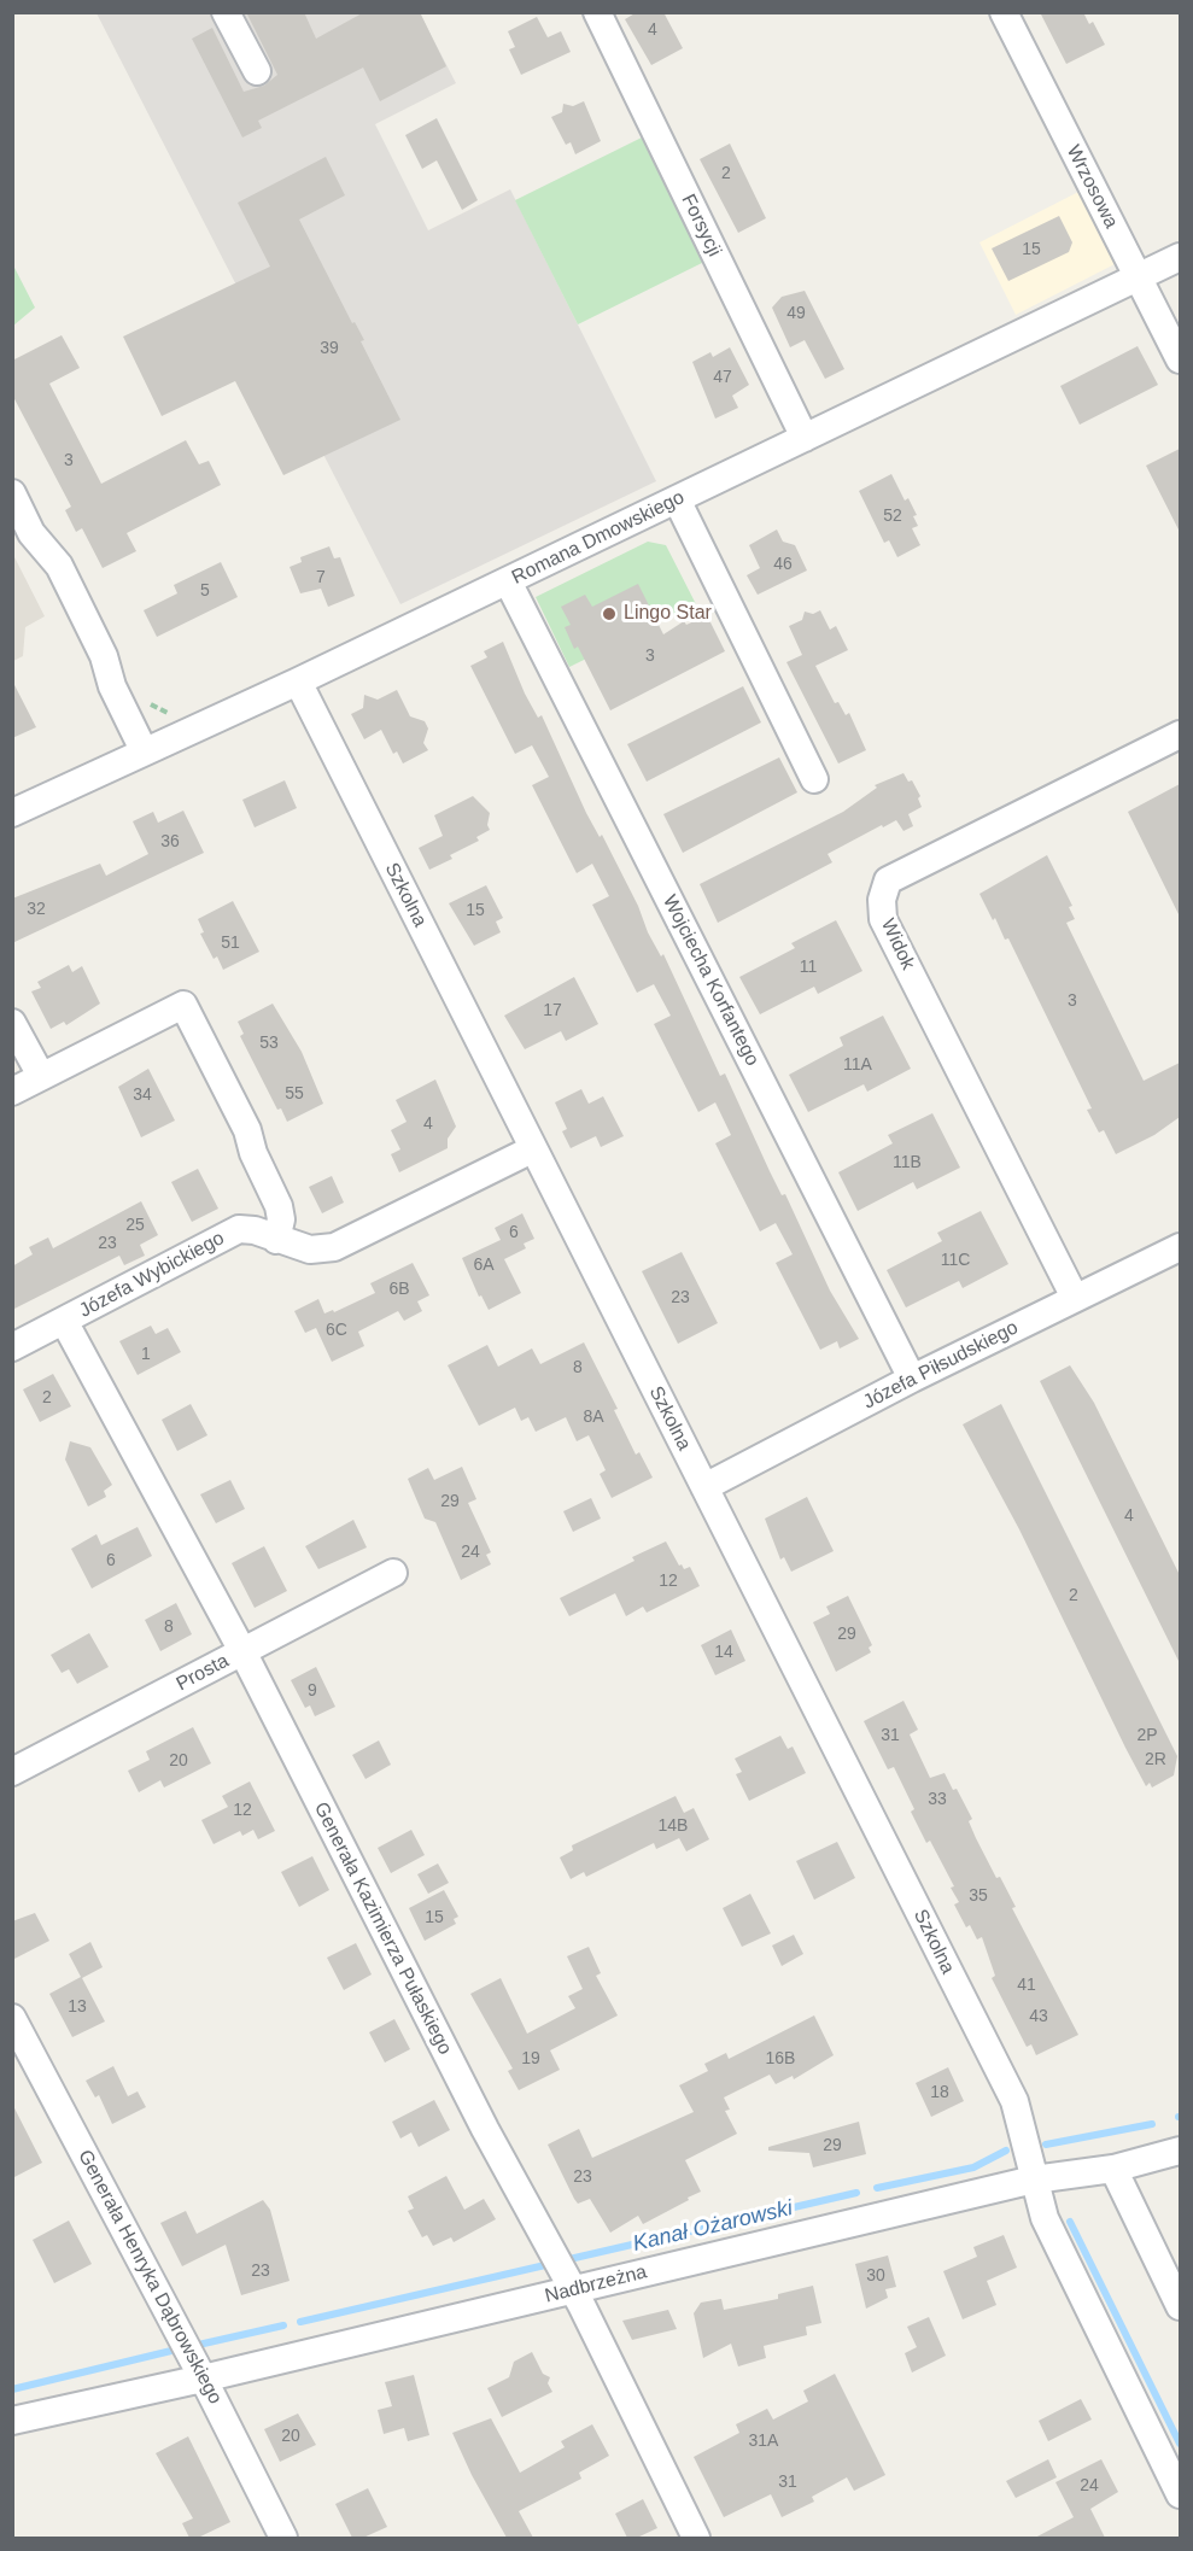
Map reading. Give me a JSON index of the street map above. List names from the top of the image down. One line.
{"streets":{"street":["Wrzosowa","Forsycji","Romana Dmowskiego","Szkolna","Widok","Wojciecha Korfantego","Józefa Wybickiego","Józefa Piłsudskiego","Prosta","Generała Kazimierza Pułaskiego","Generała Henryka Dąbrowskiego","Nadbrzeżna"]},"crossings":[["Wrzosowa","Romana Dmowskiego"],["Forsycji","Romana Dmowskiego"],["Romana Dmowskiego","Szkolna"],["Romana Dmowskiego","Wojciecha Korfantego"],["Szkolna","Józefa Wybickiego"],["Szkolna","Józefa Piłsudskiego"],["Szkolna","Nadbrzeżna"],["Widok","Józefa Piłsudskiego"],["Wojciecha Korfantego","Józefa Piłsudskiego"],["Józefa Wybickiego","Generała Kazimierza Pułaskiego"],["Prosta","Generała Kazimierza Pułaskiego"],["Generała Kazimierza Pułaskiego","Nadbrzeżna"],["Generała Henryka Dąbrowskiego","Nadbrzeżna"]],"water":["Kanał Ożarowski"],"places":["Lingo Star"],"house_numbers":["4","2","15","49","39","47","3","52","46","7","5","3","36","32","15","51","11","3","17","53","11A","55","34","4","11B","25","6","23","11C","6A","6B","23","6C","1","8","2","8A","29","4","24","6","12","2","8","29","14","9","31","2P","2R","20","33","12","14B","35","15","41","13","43","19","16B","18","29","23","23","30","20","31A","31","24"]}
